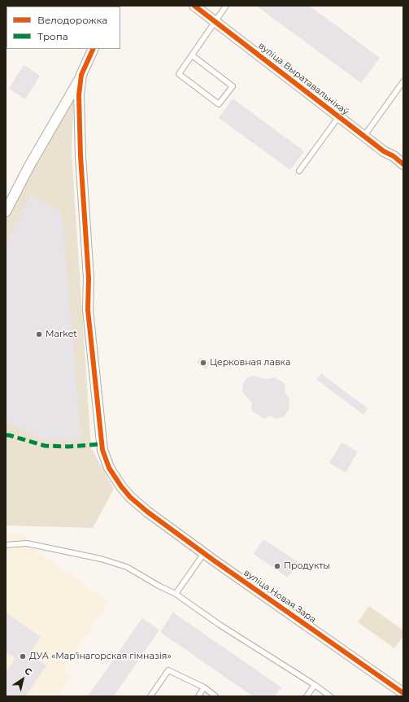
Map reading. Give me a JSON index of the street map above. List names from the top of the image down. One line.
{"streets":{"street":["вуліца Выратавальнікаў","вуліца Новая Зара"]},"places":["Market","Церковная лавка","Продукты","ДУА «Марʼінагорская гімназія»"],"legend":["Велодорожка","Тропа"],"north":"top right"}
